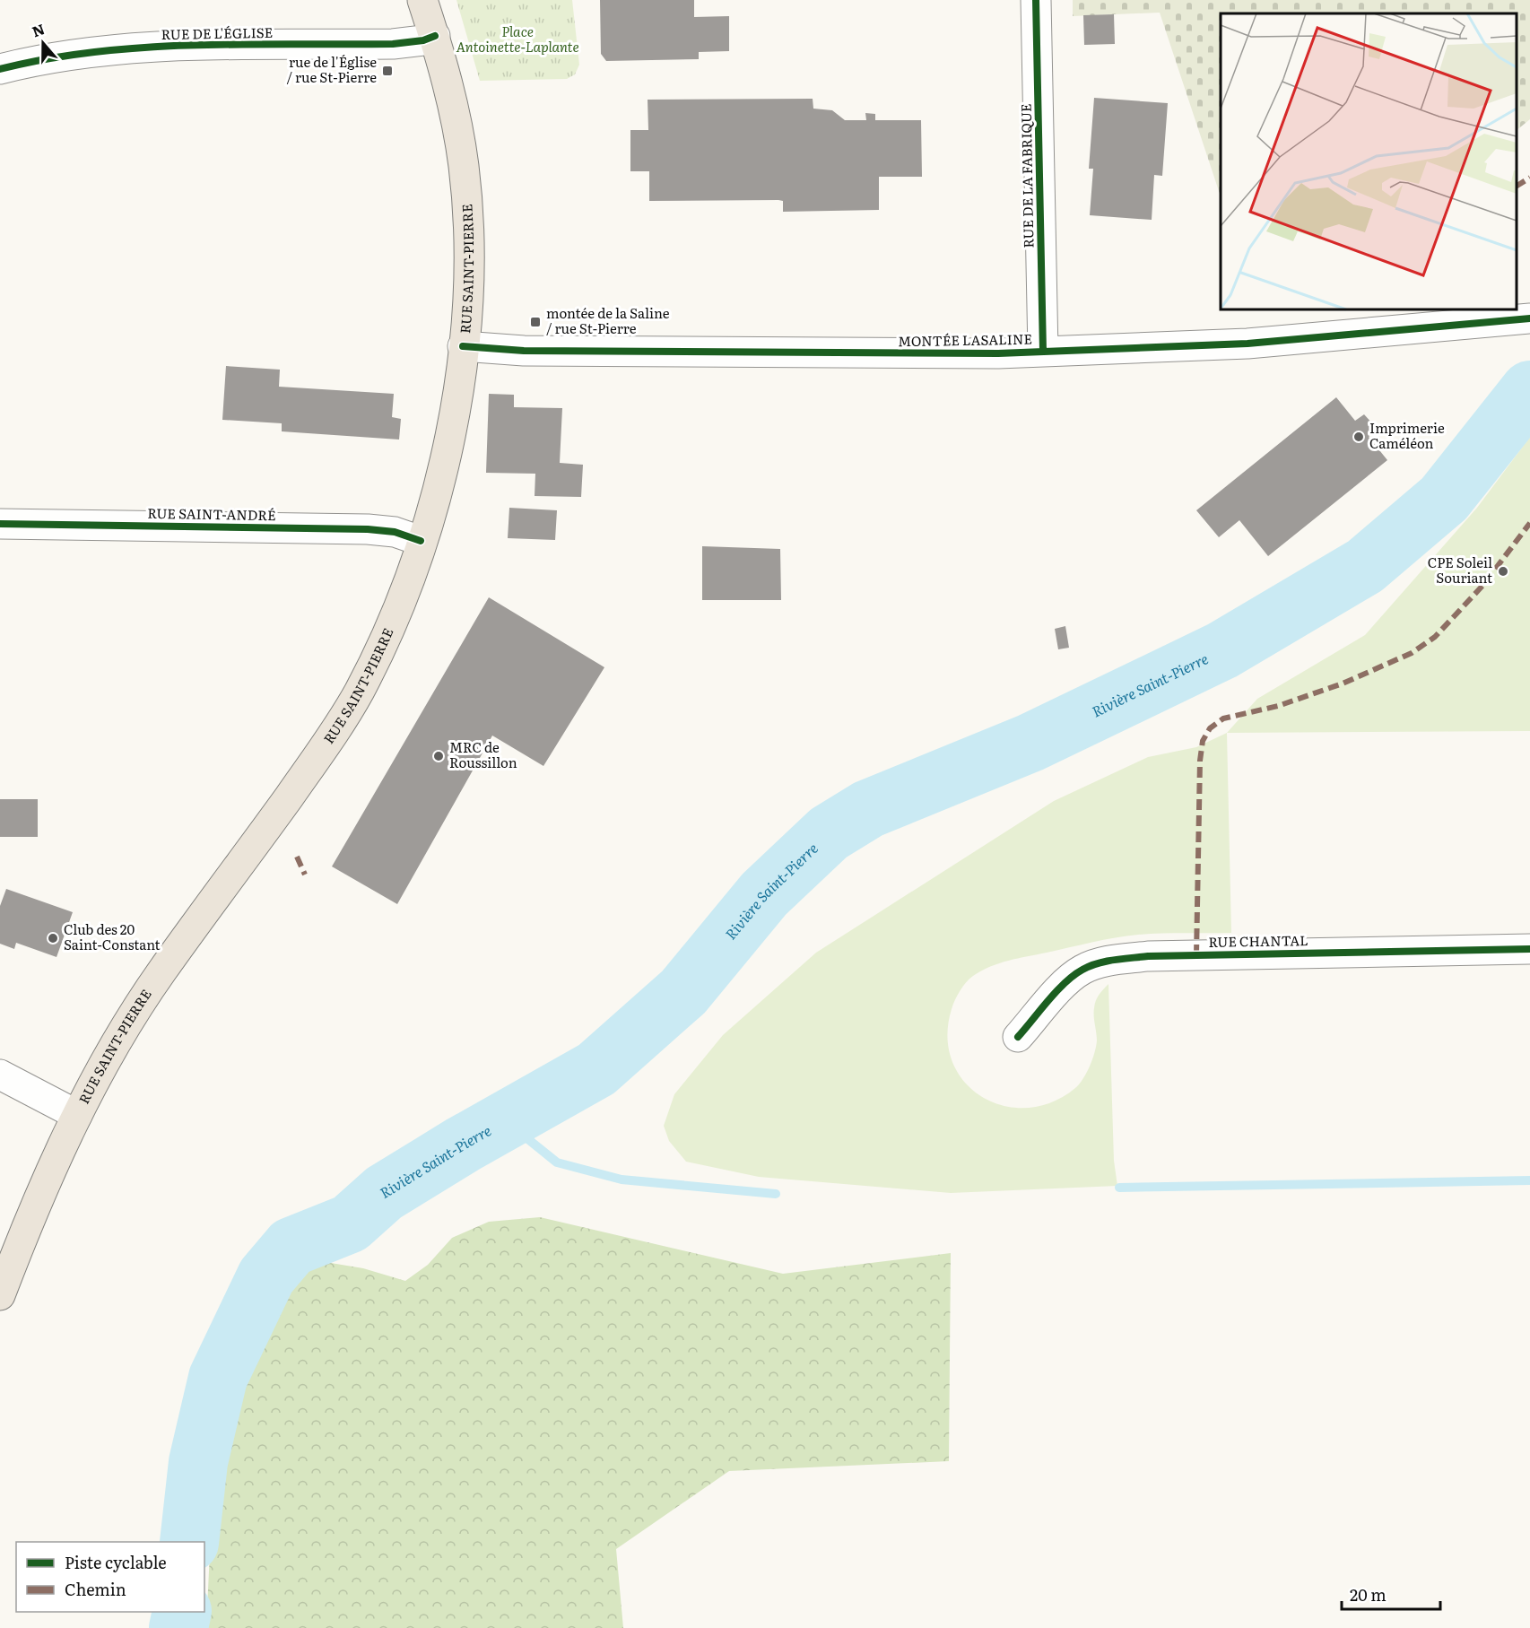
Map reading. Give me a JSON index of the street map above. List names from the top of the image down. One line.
{"streets":{"main road":["RUE SAINT-PIERRE"],"street":["RUE DE L'ÉGLISE","RUE DE LA FABRIQUE","MONTÉE LASALINE","RUE SAINT-ANDRÉ","RUE CHANTAL"]},"crossings":[["RUE DE L'ÉGLISE","RUE SAINT-PIERRE"],["RUE DE LA FABRIQUE","MONTÉE LASALINE"],["RUE SAINT-PIERRE","MONTÉE LASALINE"],["RUE SAINT-PIERRE","RUE SAINT-ANDRÉ"]],"water":["Rivière Saint-Pierre"],"parks":["Place Antoinette-Laplante"],"places":{"transit":["rue de l'Église / rue St-Pierre","montée de la Saline / rue St-Pierre"],"other":["Imprimerie Caméléon","CPE Soleil Souriant","MRC de Roussillon","Club des 20 Saint-Constant"]},"legend":["Piste cyclable","Chemin"],"scale_bar":"20 m","north":"top"}
